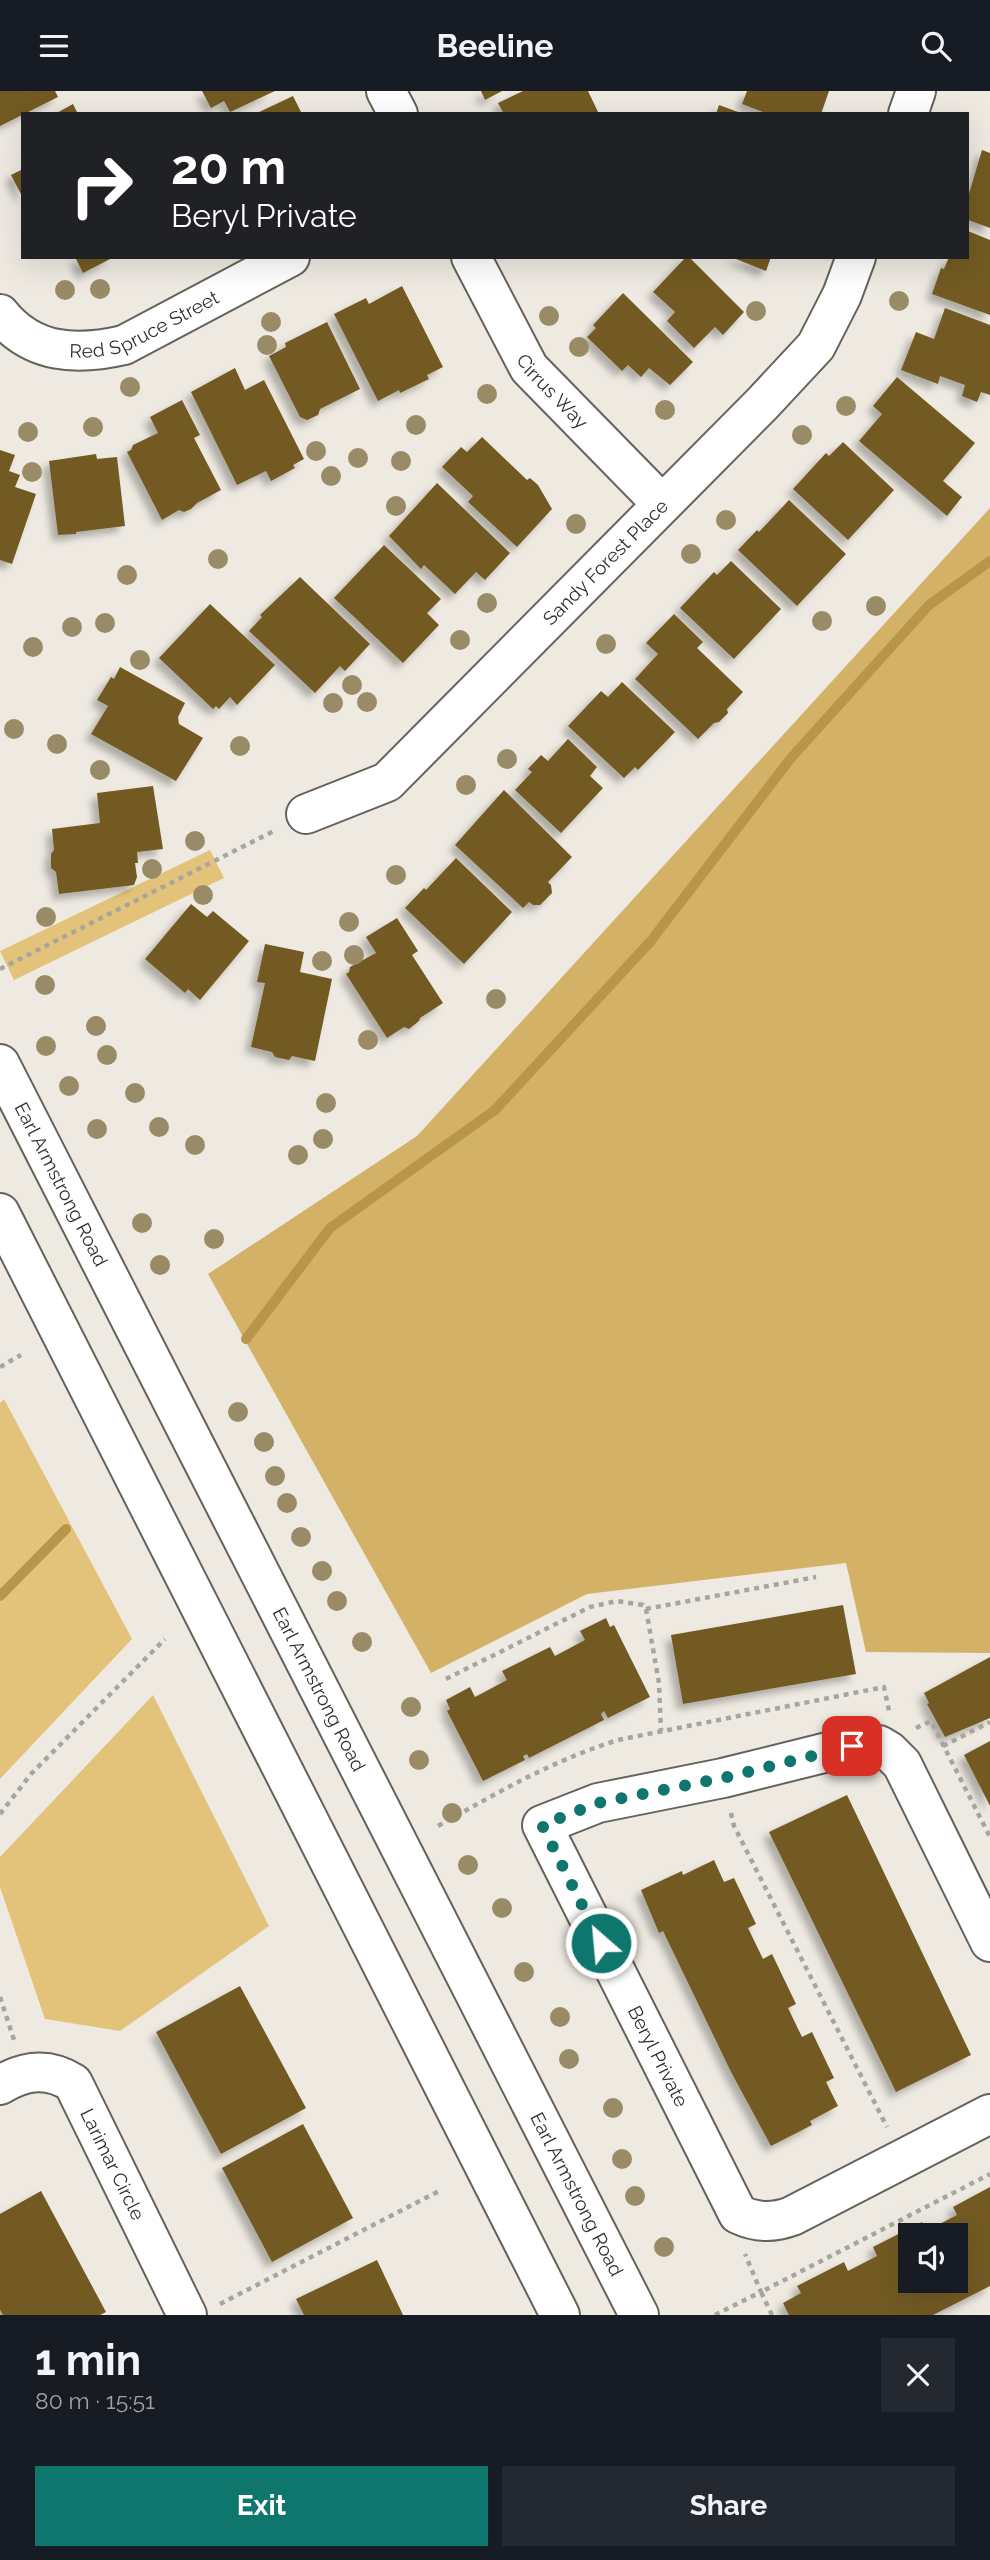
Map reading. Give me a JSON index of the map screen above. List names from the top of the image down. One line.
{"streets":{"street":["Red Spruce Street","Cirrus Way","Sandy Forest Place","Earl Armstrong Road","Beryl Private","Larimar Circle"]},"crossings":[["Cirrus Way","Sandy Forest Place"]],"page":{"header":"Beeline","turn":["20 m","Beryl Private"],"heading":["1 min","80 m · 15:51"],"buttons":["Exit","Share"]}}
